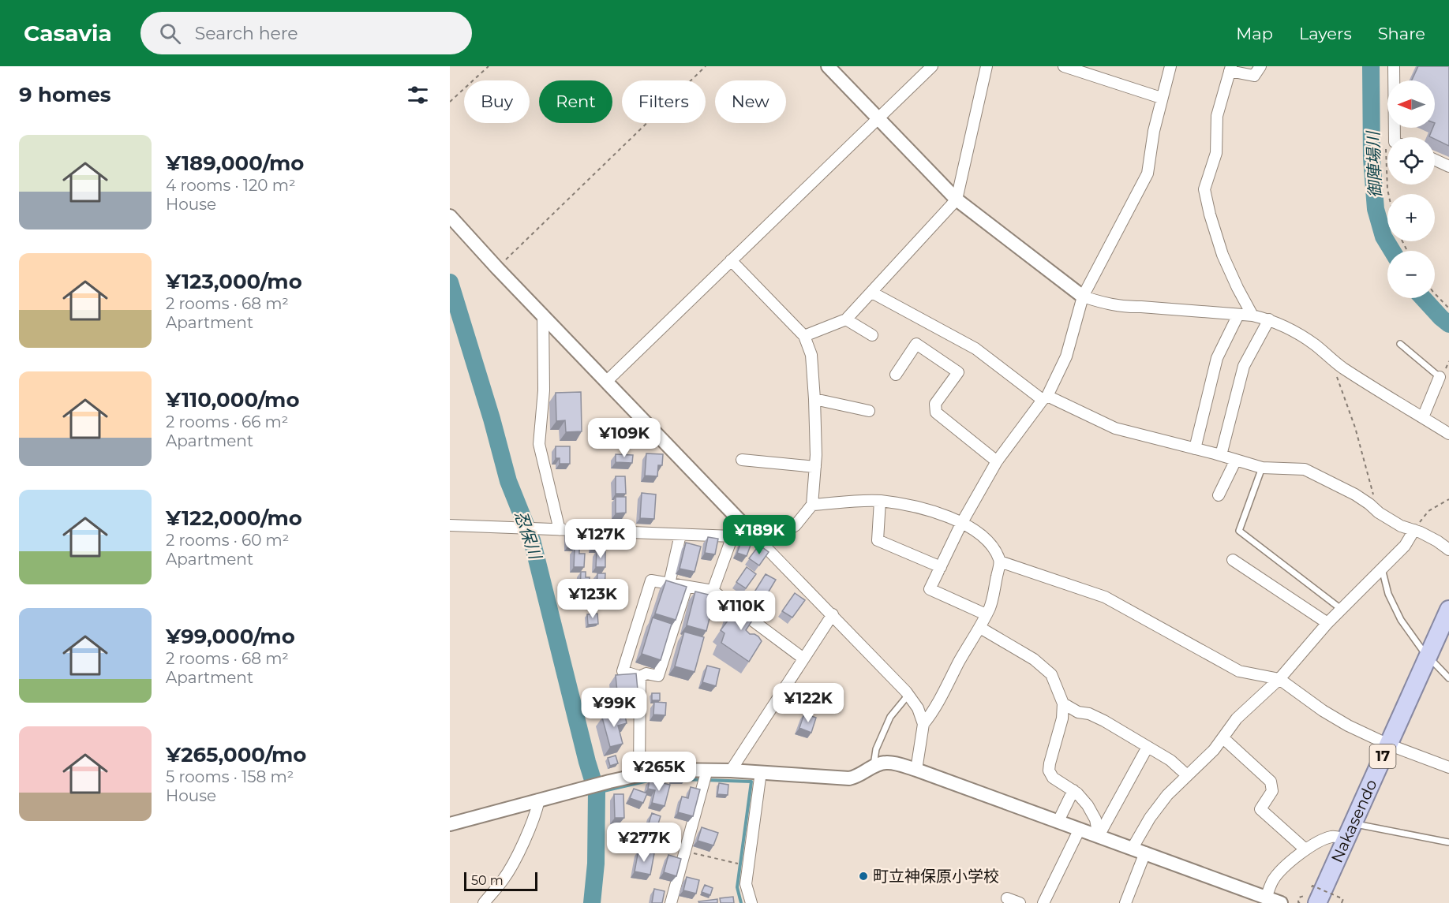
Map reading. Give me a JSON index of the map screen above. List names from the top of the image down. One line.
{"streets":{"highway":["17","Nakasendo"]},"water":["御陣場川","忍保川"],"places":["町立神保原小学校"],"scale_bar":"50 m","north":"left","page":{"header":"Casavia","search":"Search here","nav":["Map","Layers","Share"],"heading":"9 homes","map_buttons":["+","−"],"chip":["Buy","Rent","Filters","New"],"list":[{"name":"¥189,000/mo","note":"4 rooms · 120 m² · House"},{"name":"¥123,000/mo","note":"2 rooms · 68 m² · Apartment"},{"name":"¥110,000/mo","note":"2 rooms · 66 m² · Apartment"},{"name":"¥122,000/mo","note":"2 rooms · 60 m² · Apartment"},{"name":"¥99,000/mo","note":"2 rooms · 68 m² · Apartment"},{"name":"¥265,000/mo","note":"5 rooms · 158 m² · House"}],"price":["¥109K","¥189K","¥127K","¥123K","¥110K","¥122K","¥99K","¥265K","¥277K"],"scale":"50 m"}}
